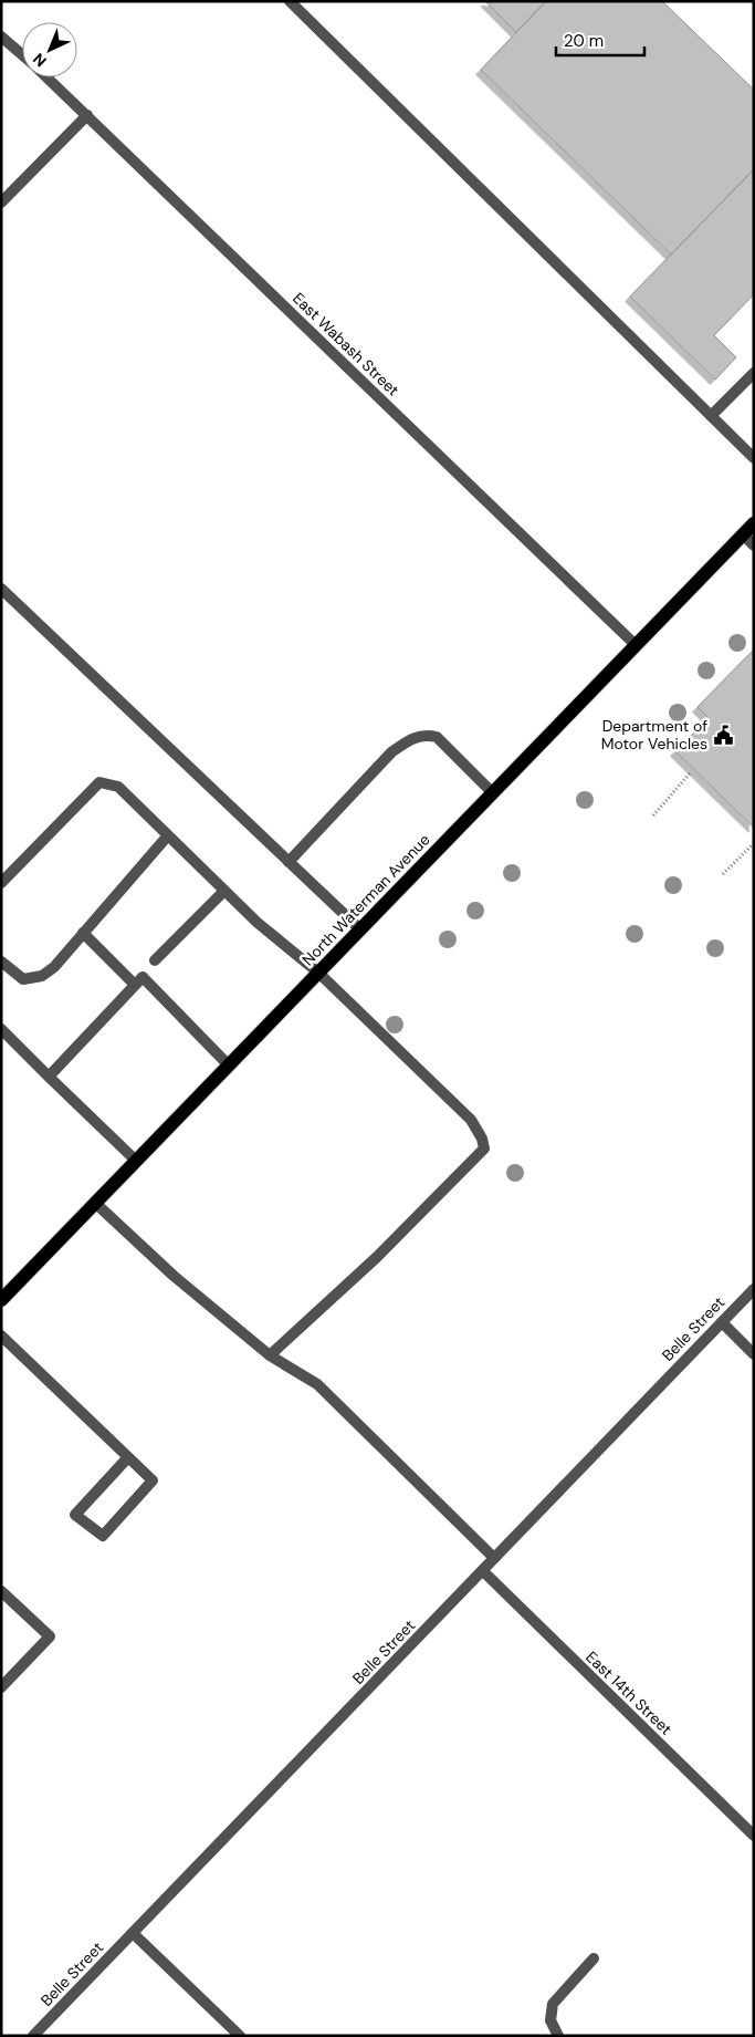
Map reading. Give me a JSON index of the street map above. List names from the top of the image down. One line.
{"streets":{"main road":["North Waterman Avenue"],"street":["East Wabash Street","Belle Street","East 14th Street"]},"crossings":[["East Wabash Street","North Waterman Avenue"],["Belle Street","East 14th Street"]],"places":{"public building":["Department of Motor Vehicles"]},"scale_bar":"20 m","north":"bottom left"}
